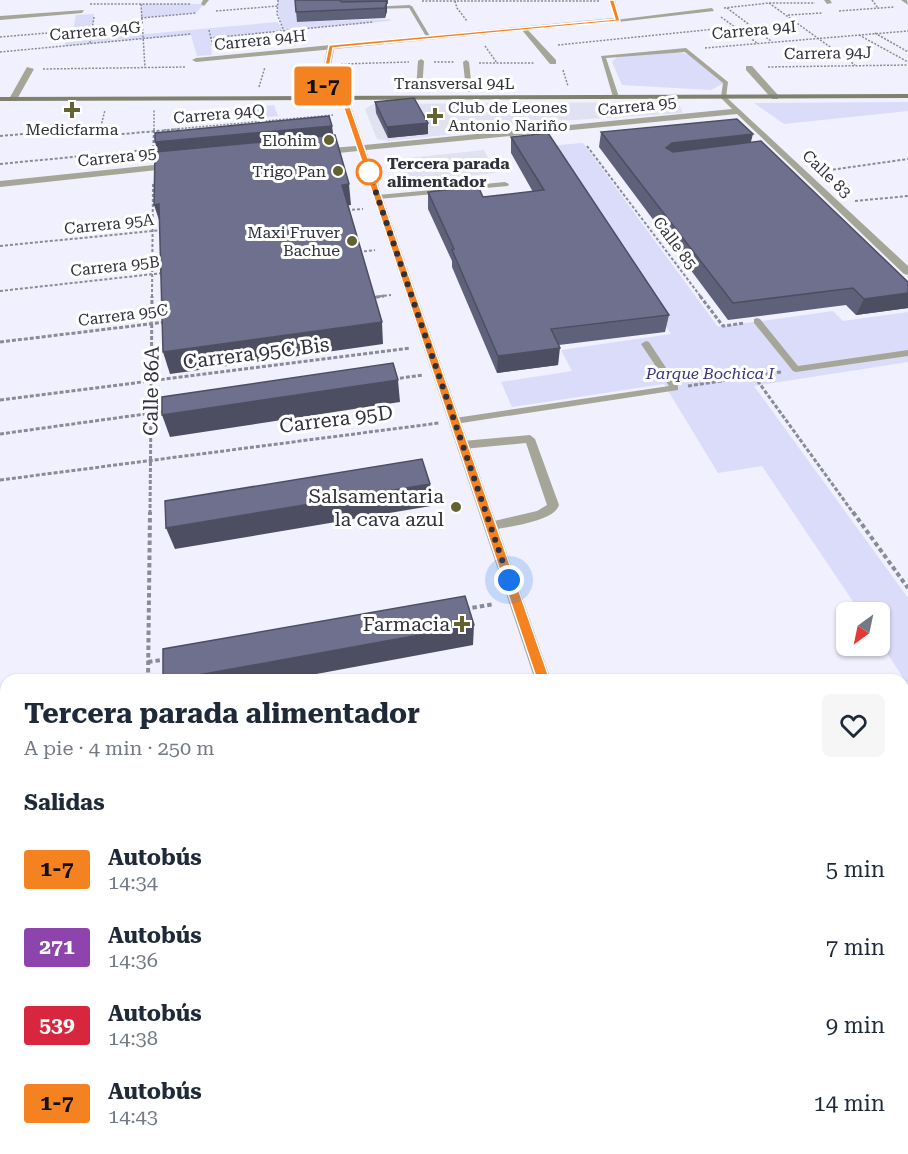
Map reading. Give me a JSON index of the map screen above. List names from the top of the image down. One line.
{"streets":{"main road":["Transversal 94L"],"street":["Carrera 94H","Carrera 95","Calle 83"],"lane":["Carrera 94I"],"path":["Carrera 94G","Carrera 94J","Carrera 94Q","Carrera 95A","Calle 85","Carrera 95B","Carrera 95C","Carrera 95C Bis","Calle 86A","Carrera 95D"]},"crossings":[["Carrera 94I","Transversal 94L"],["Transversal 94L","Calle 83"],["Carrera 95","Calle 83"],["Carrera 95","Calle 86A"],["Carrera 94Q","Calle 86A"],["Carrera 95A","Calle 86A"],["Carrera 95B","Calle 86A"],["Carrera 95C","Calle 86A"],["Carrera 95C Bis","Calle 86A"],["Calle 86A","Carrera 95D"]],"parks":["Parque Bochica I"],"places":{"health":["Medicfarma","Club de Leones Antonio Nariño","Farmacia"],"other":["Elohim","Trigo Pan","Tercera parada alimentador","Maxi Fruver Bachue","Salsamentaria la cava azul"]},"lines":["bus line 1-7"],"north":"bottom left","page":{"on_map":"1-7","heading":[["Tercera parada alimentador","A pie · 4 min · 250 m"],"Salidas"],"list":[{"mark":"1-7","name":"Autobús","note":"14:34","value":"5 min"},{"mark":"271","name":"Autobús","note":"14:36","value":"7 min"},{"mark":"539","name":"Autobús","note":"14:38","value":"9 min"},{"mark":"1-7","name":"Autobús","note":"14:43","value":"14 min"}]}}
